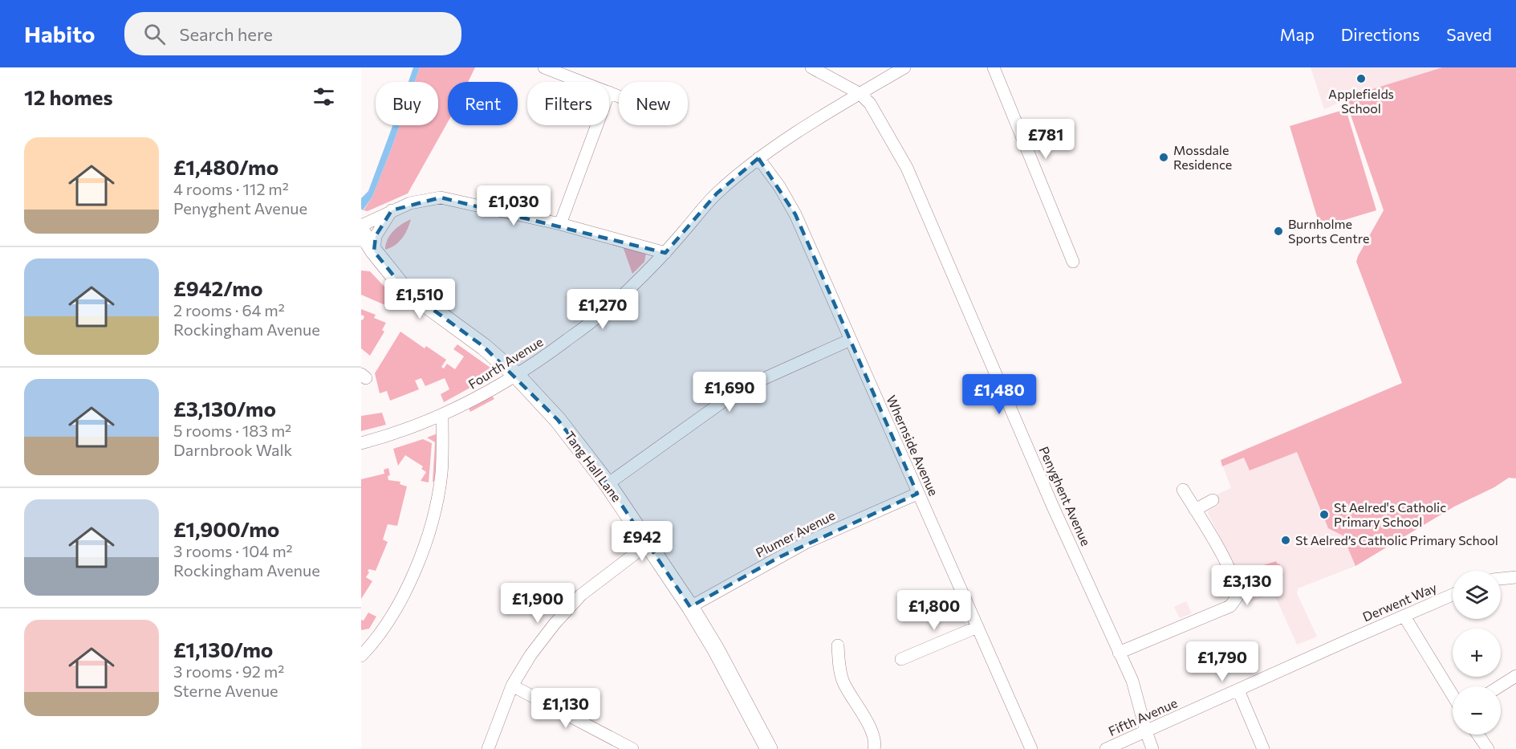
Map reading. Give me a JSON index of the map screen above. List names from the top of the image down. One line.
{"streets":{"street":["Fourth Avenue","Whernside Avenue","Tang Hall Lane","Penyghent Avenue","Plumer Avenue","Derwent Way","Fifth Avenue"]},"crossings":[["Fourth Avenue","Whernside Avenue"],["Fourth Avenue","Tang Hall Lane"],["Fourth Avenue","Penyghent Avenue"],["Whernside Avenue","Plumer Avenue"],["Tang Hall Lane","Plumer Avenue"],["Penyghent Avenue","Fifth Avenue"],["Derwent Way","Fifth Avenue"]],"places":["Applefields School","Mossdale Residence","Burnholme Sports Centre","St Aelred's Catholic Primary School","St Aelred’s Catholic Primary School"],"page":{"header":"Habito","search":"Search here","nav":["Map","Directions","Saved"],"heading":"12 homes","chip":["Buy","Rent","Filters","New"],"price":["£781","£1,030","£1,510","£1,270","£1,690","£1,480","£942","£3,130","£1,900","£1,800","£1,790","£1,130"],"list":[{"name":"£1,480/mo","note":"4 rooms · 112 m² · Penyghent Avenue"},{"name":"£942/mo","note":"2 rooms · 64 m² · Rockingham Avenue"},{"name":"£3,130/mo","note":"5 rooms · 183 m² · Darnbrook Walk"},{"name":"£1,900/mo","note":"3 rooms · 104 m² · Rockingham Avenue"},{"name":"£1,130/mo","note":"3 rooms · 92 m² · Sterne Avenue"}],"map_buttons":["+","−"]}}
